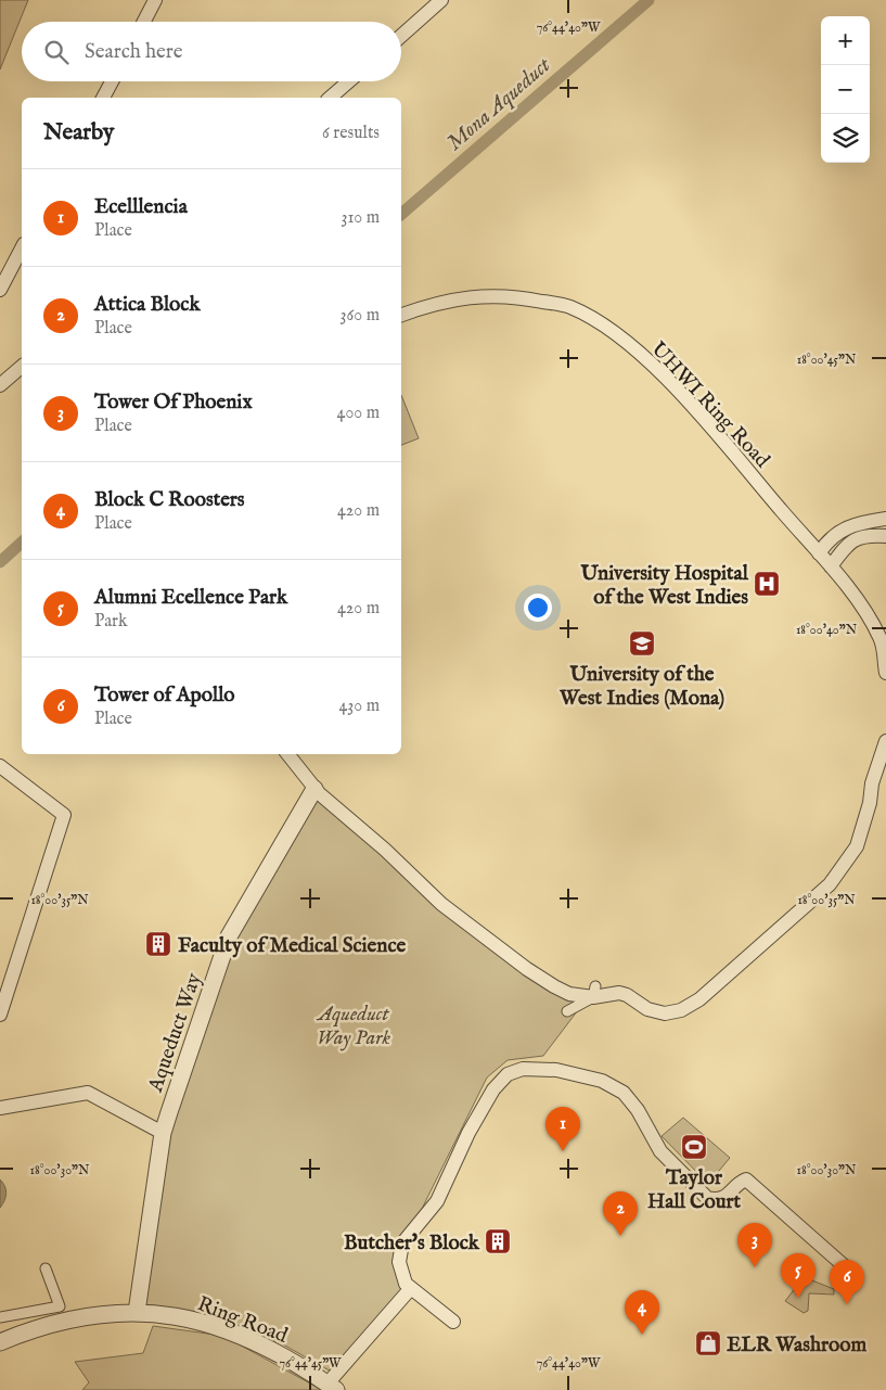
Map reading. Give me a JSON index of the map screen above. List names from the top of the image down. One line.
{"streets":{"street":["UHWI Ring Road","Aqueduct Way","Ring Road"]},"crossings":[["Aqueduct Way","Ring Road"]],"water":["Mona Aqueduct"],"parks":["Aqueduct Way Park"],"places":{"hospital":["University Hospital of the West Indies"],"school or university":["University of the West Indies (Mona)"],"building":["Faculty of Medical Science","Butcher's Block"],"sports":["Taylor Hall Court"],"shop":["ELR Washroom"]},"page":{"map_buttons":["+","−"],"search":"Search here","heading":["Nearby","6 results"],"list":[{"mark":"1","name":"Ecelllencia","note":"Place","value":"310 m"},{"mark":"2","name":"Attica Block","note":"Place","value":"360 m"},{"mark":"3","name":"Tower Of Phoenix","note":"Place","value":"400 m"},{"mark":"4","name":"Block C Roosters","note":"Place","value":"420 m"},{"mark":"5","name":"Alumni Ecellence Park","note":"Park","value":"420 m"},{"mark":"6","name":"Tower of Apollo","note":"Place","value":"430 m"}],"pins":["1","2","3","5","6","4"]},"coordinates":["76°44'40\"W","18°00'45\"N","18°00'40\"N","18°00'35\"N","18°00'30\"N","76°44'45\"W"]}
